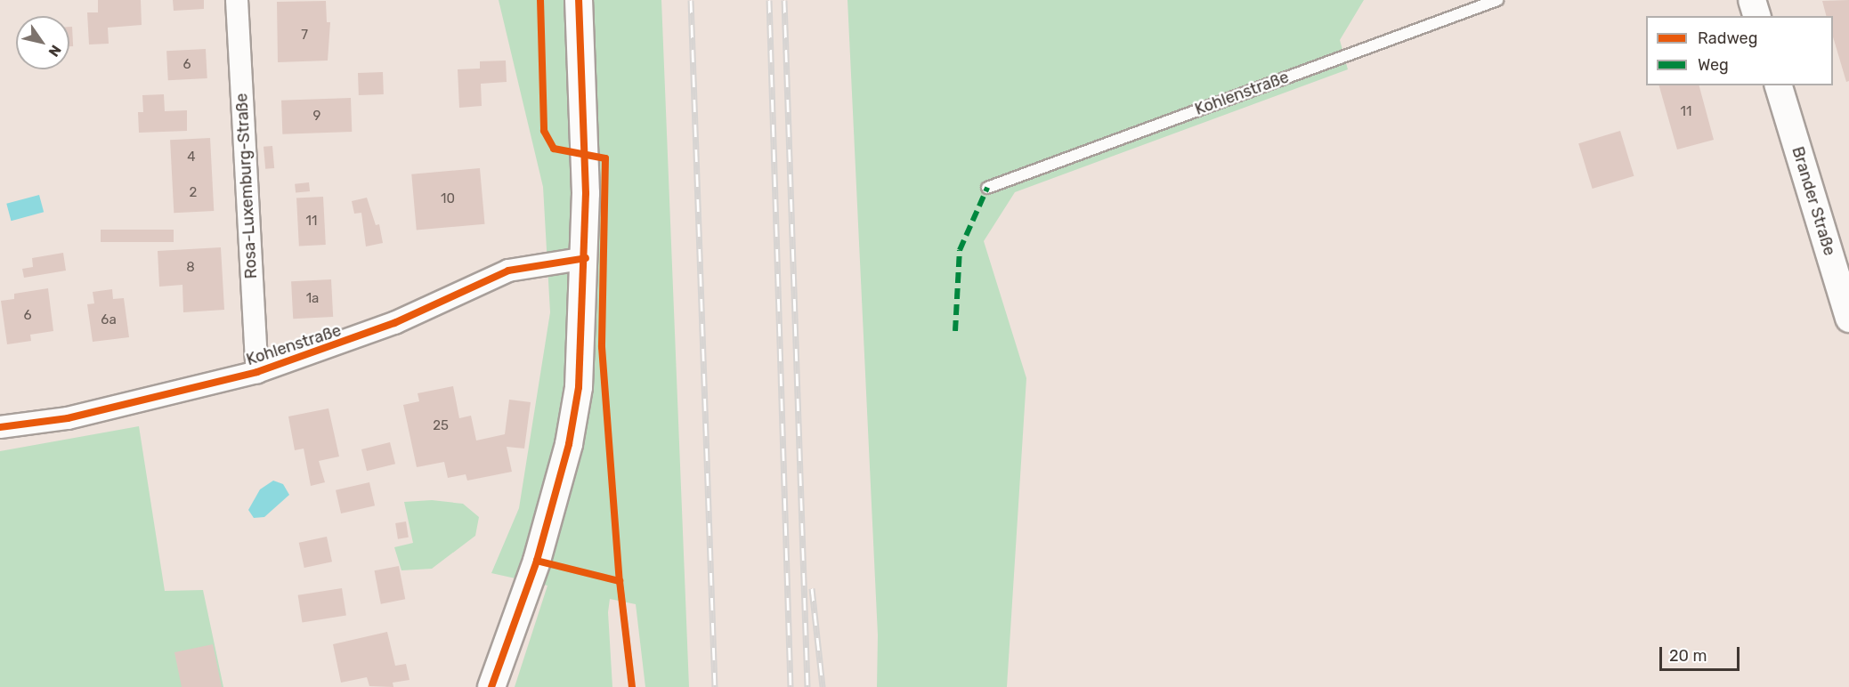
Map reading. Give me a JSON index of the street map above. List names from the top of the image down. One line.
{"streets":{"street":["Kohlenstraße","Rosa-Luxemburg-Straße","Brander Straße"]},"crossings":[["Kohlenstraße","Rosa-Luxemburg-Straße"]],"house_numbers":["7","6","11","9","4","2","10","11","8","1a","6","6a","25"],"legend":["Radweg","Weg"],"scale_bar":"20 m","north":"bottom right"}
